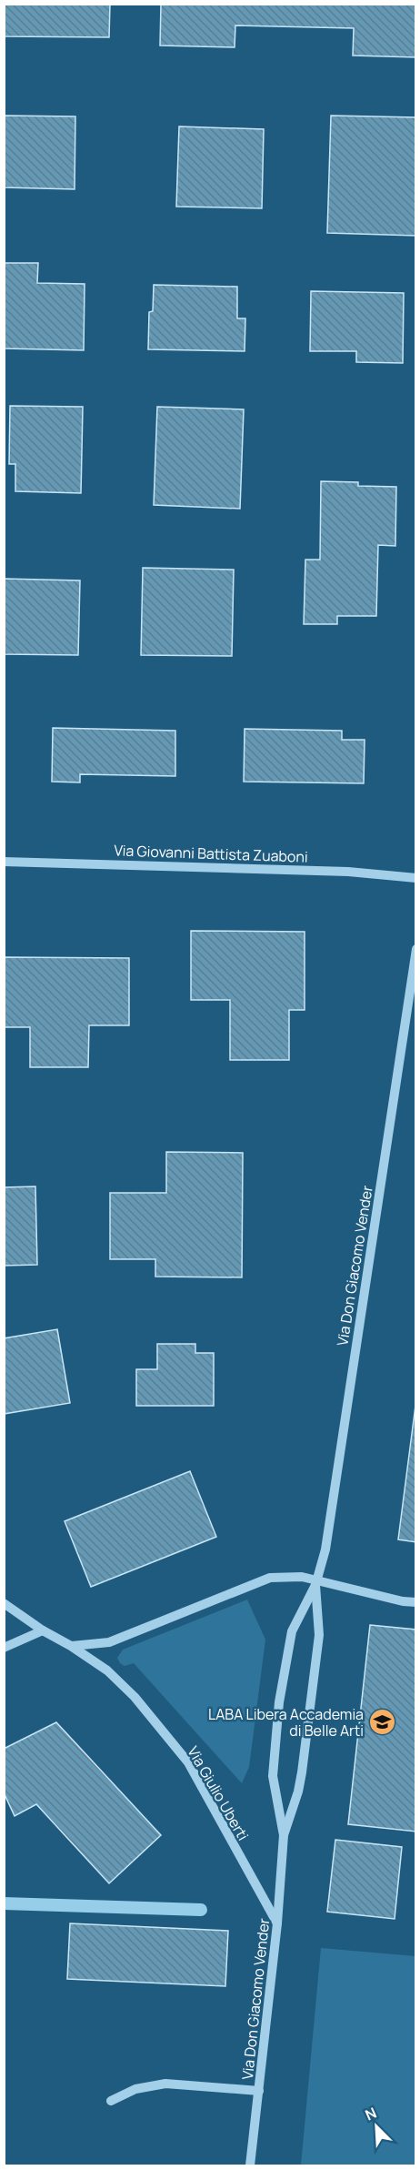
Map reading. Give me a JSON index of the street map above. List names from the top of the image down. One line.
{"streets":{"street":["Via Giovanni Battista Zuaboni","Via Don Giacomo Vender","Via Giulio Uberti"]},"crossings":[["Via Don Giacomo Vender","Via Giulio Uberti"]],"places":{"school or university":["LABA Libera Accademia di Belle Arti"]},"north":"top left"}
